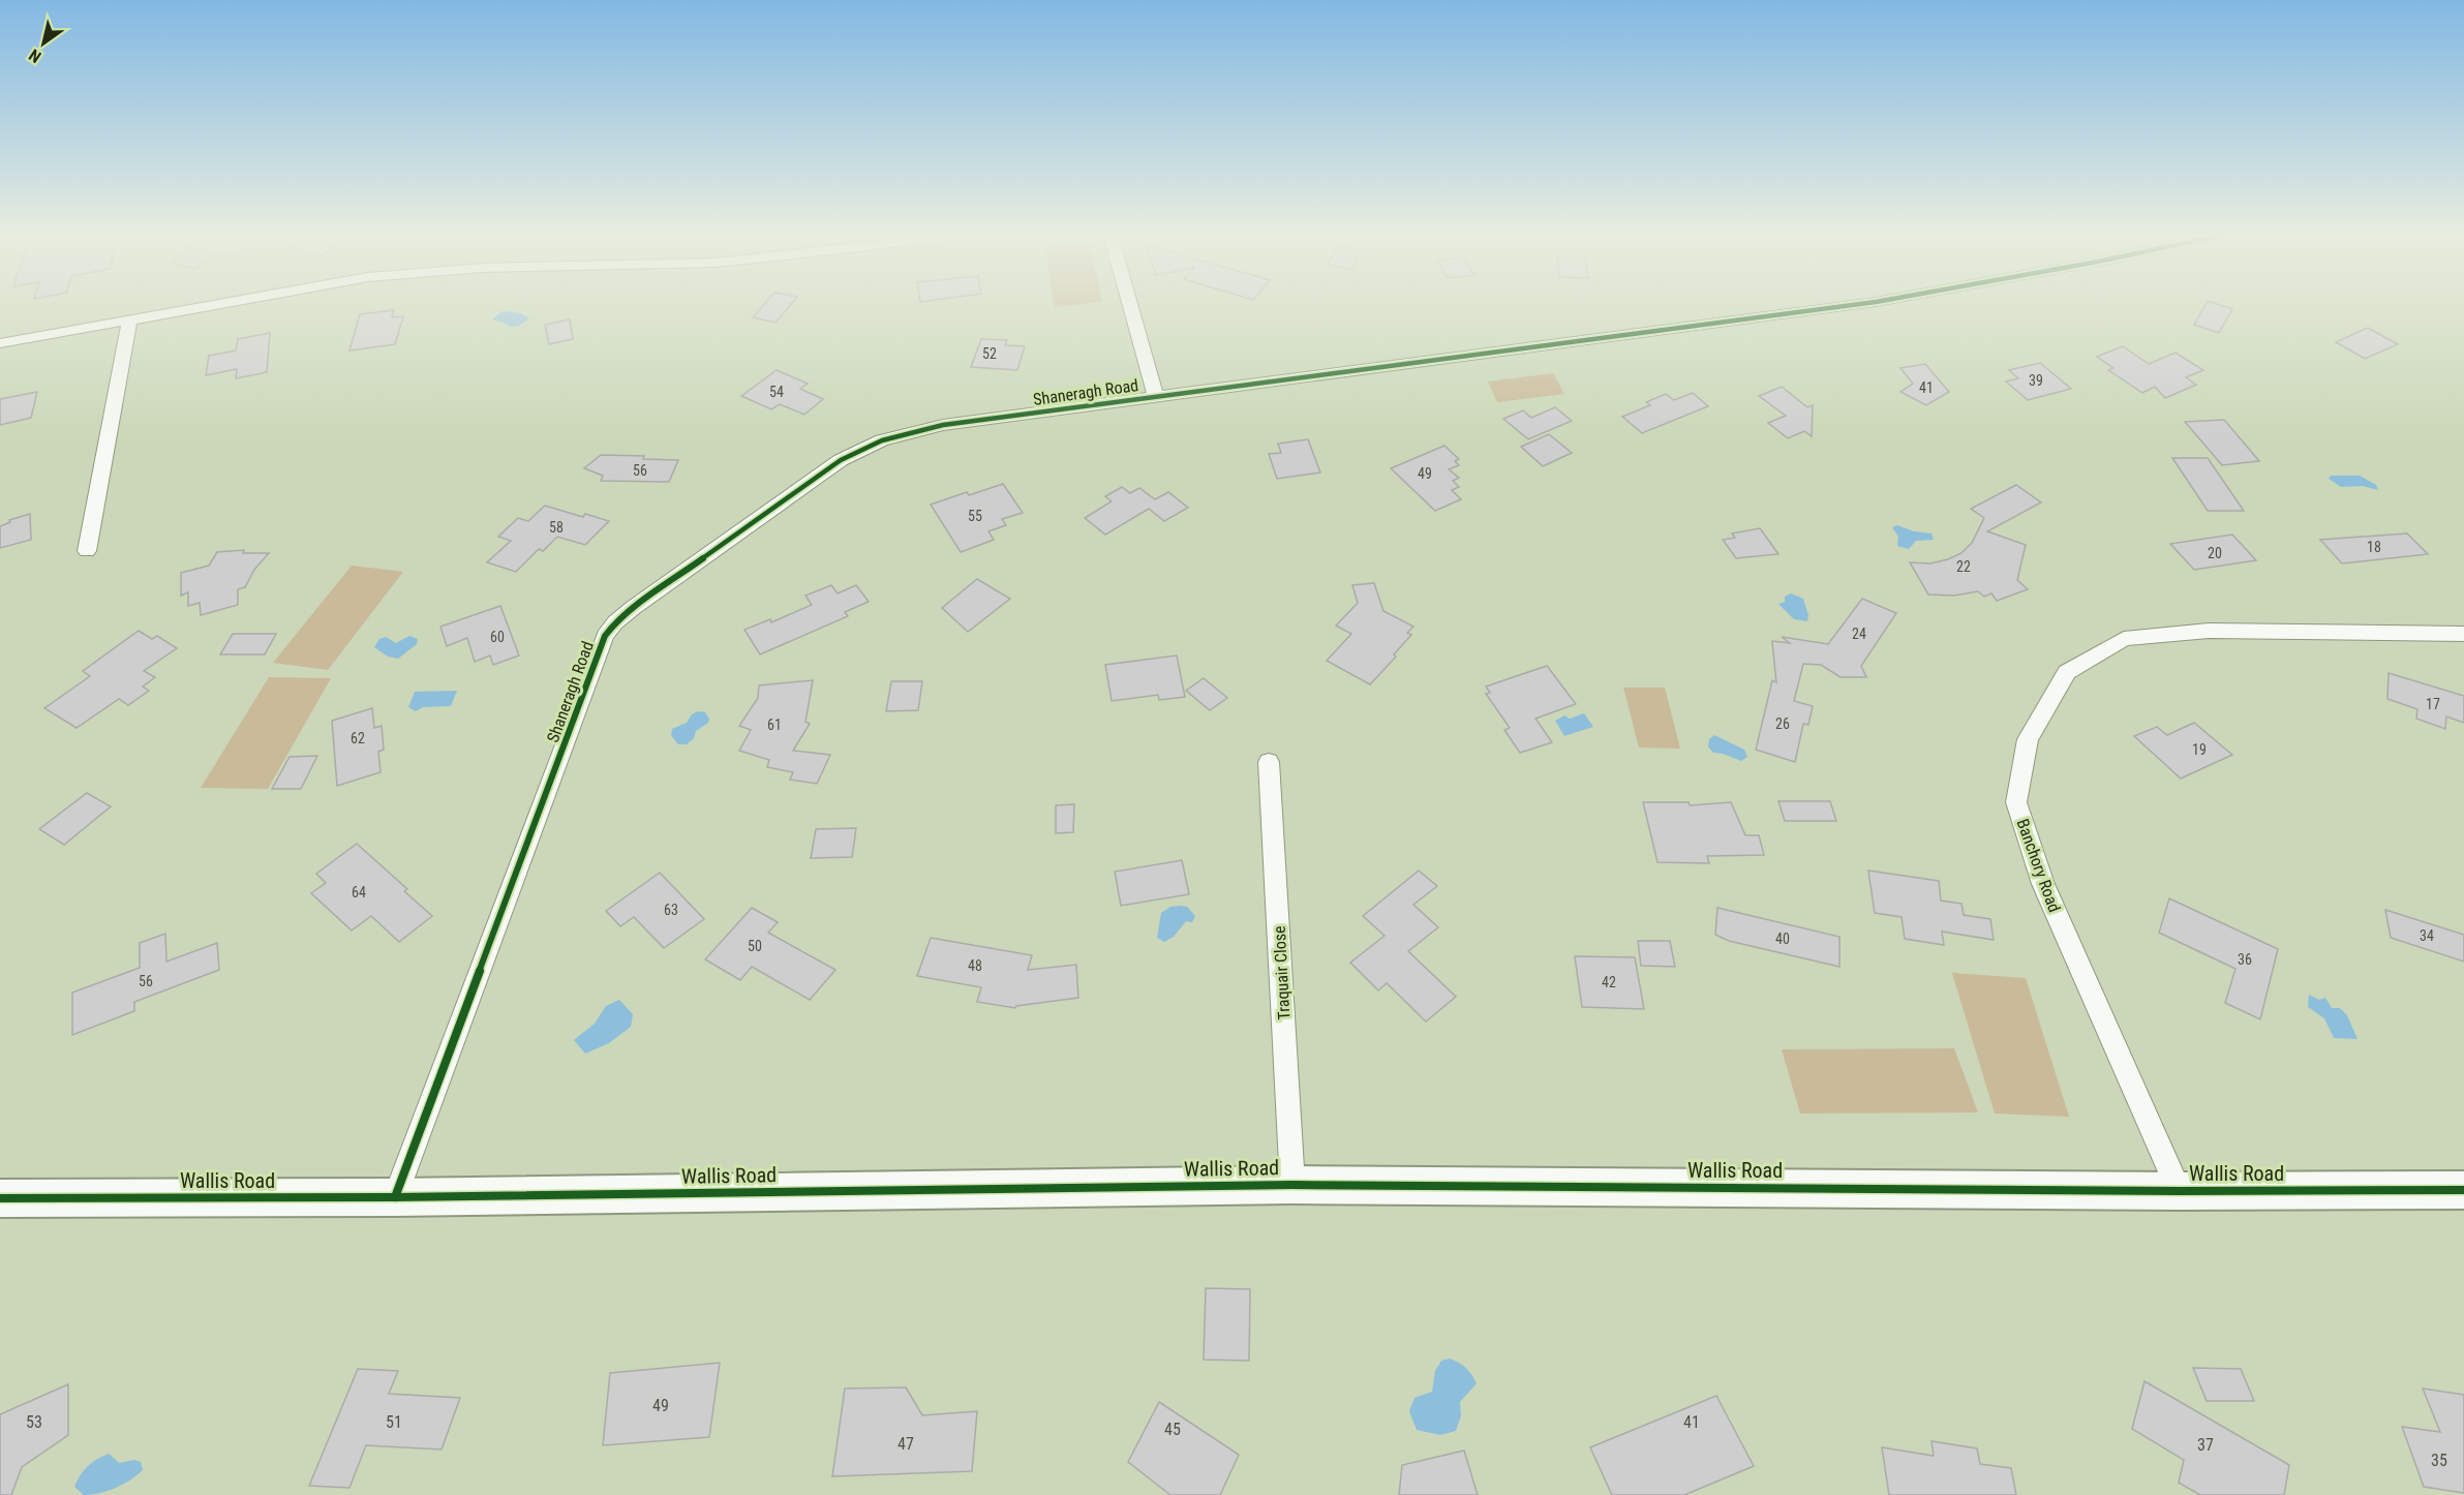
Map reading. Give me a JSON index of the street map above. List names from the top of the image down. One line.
{"streets":{"street":["Shaneragh Road","Banchory Road","Traquair Close","Wallis Road"]},"crossings":[["Shaneragh Road","Wallis Road"],["Banchory Road","Wallis Road"],["Traquair Close","Wallis Road"]],"house_numbers":["52","39","41","54","56","49","55","58","18","20","22","24","60","17","26","61","62","19","64","63","34","40","50","36","48","56","42","49","53","51","41","45","47","37","35"],"north":"bottom left"}
